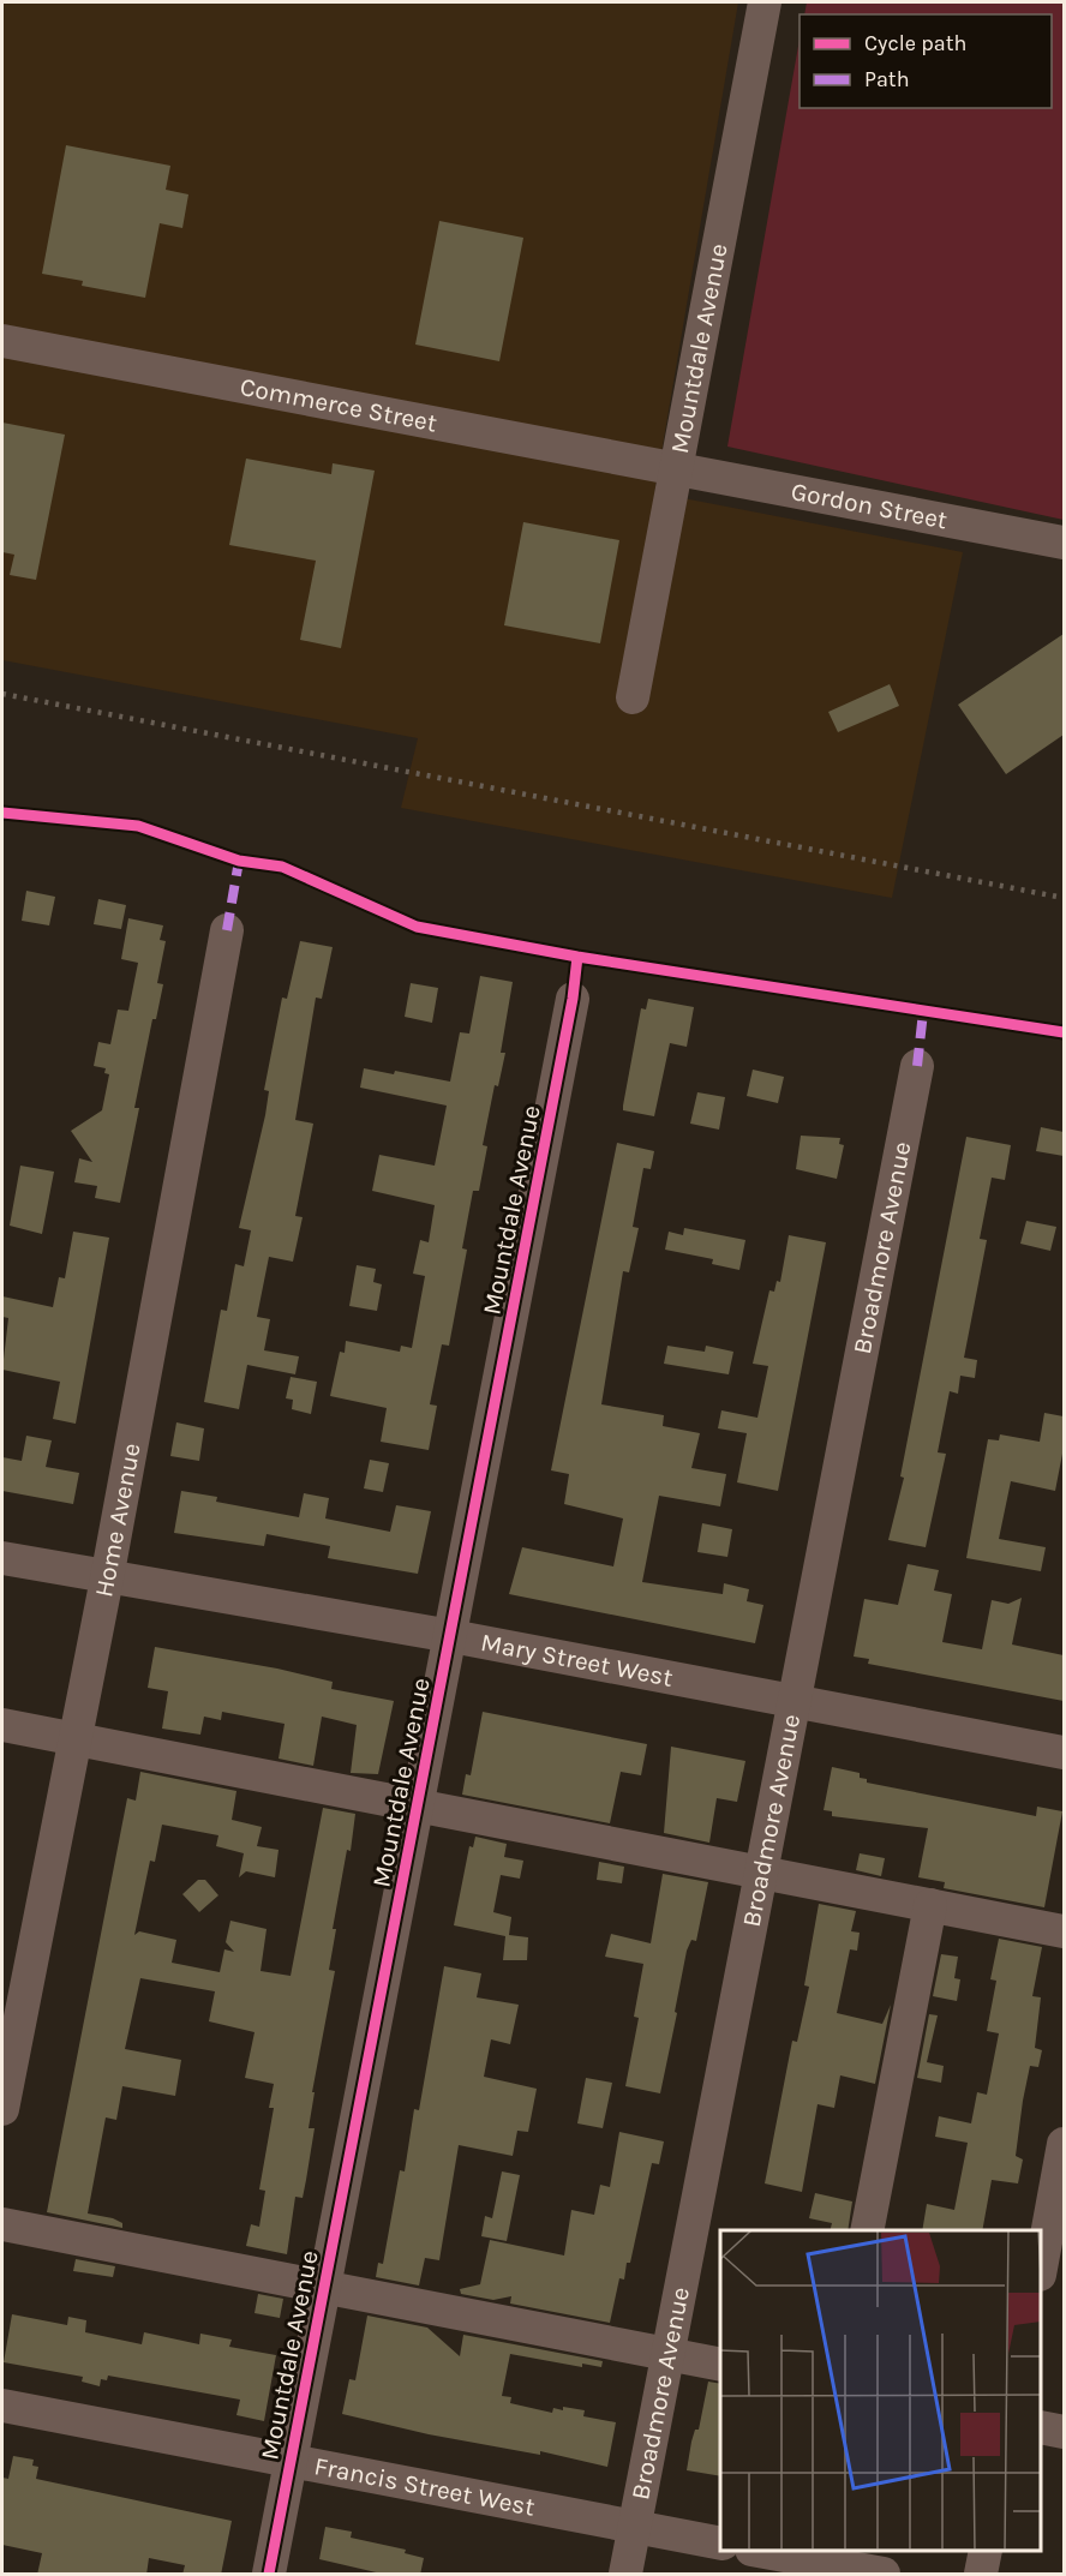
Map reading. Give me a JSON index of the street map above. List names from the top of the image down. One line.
{"streets":{"street":["Mountdale Avenue","Commerce Street","Gordon Street","Broadmore Avenue","Home Avenue","Mary Street West","Francis Street West"]},"crossings":[["Mountdale Avenue","Commerce Street"],["Mountdale Avenue","Gordon Street"],["Mountdale Avenue","Mary Street West"],["Mountdale Avenue","Francis Street West"],["Commerce Street","Gordon Street"],["Broadmore Avenue","Mary Street West"],["Broadmore Avenue","Francis Street West"],["Home Avenue","Mary Street West"]],"legend":["Cycle path","Path"]}
